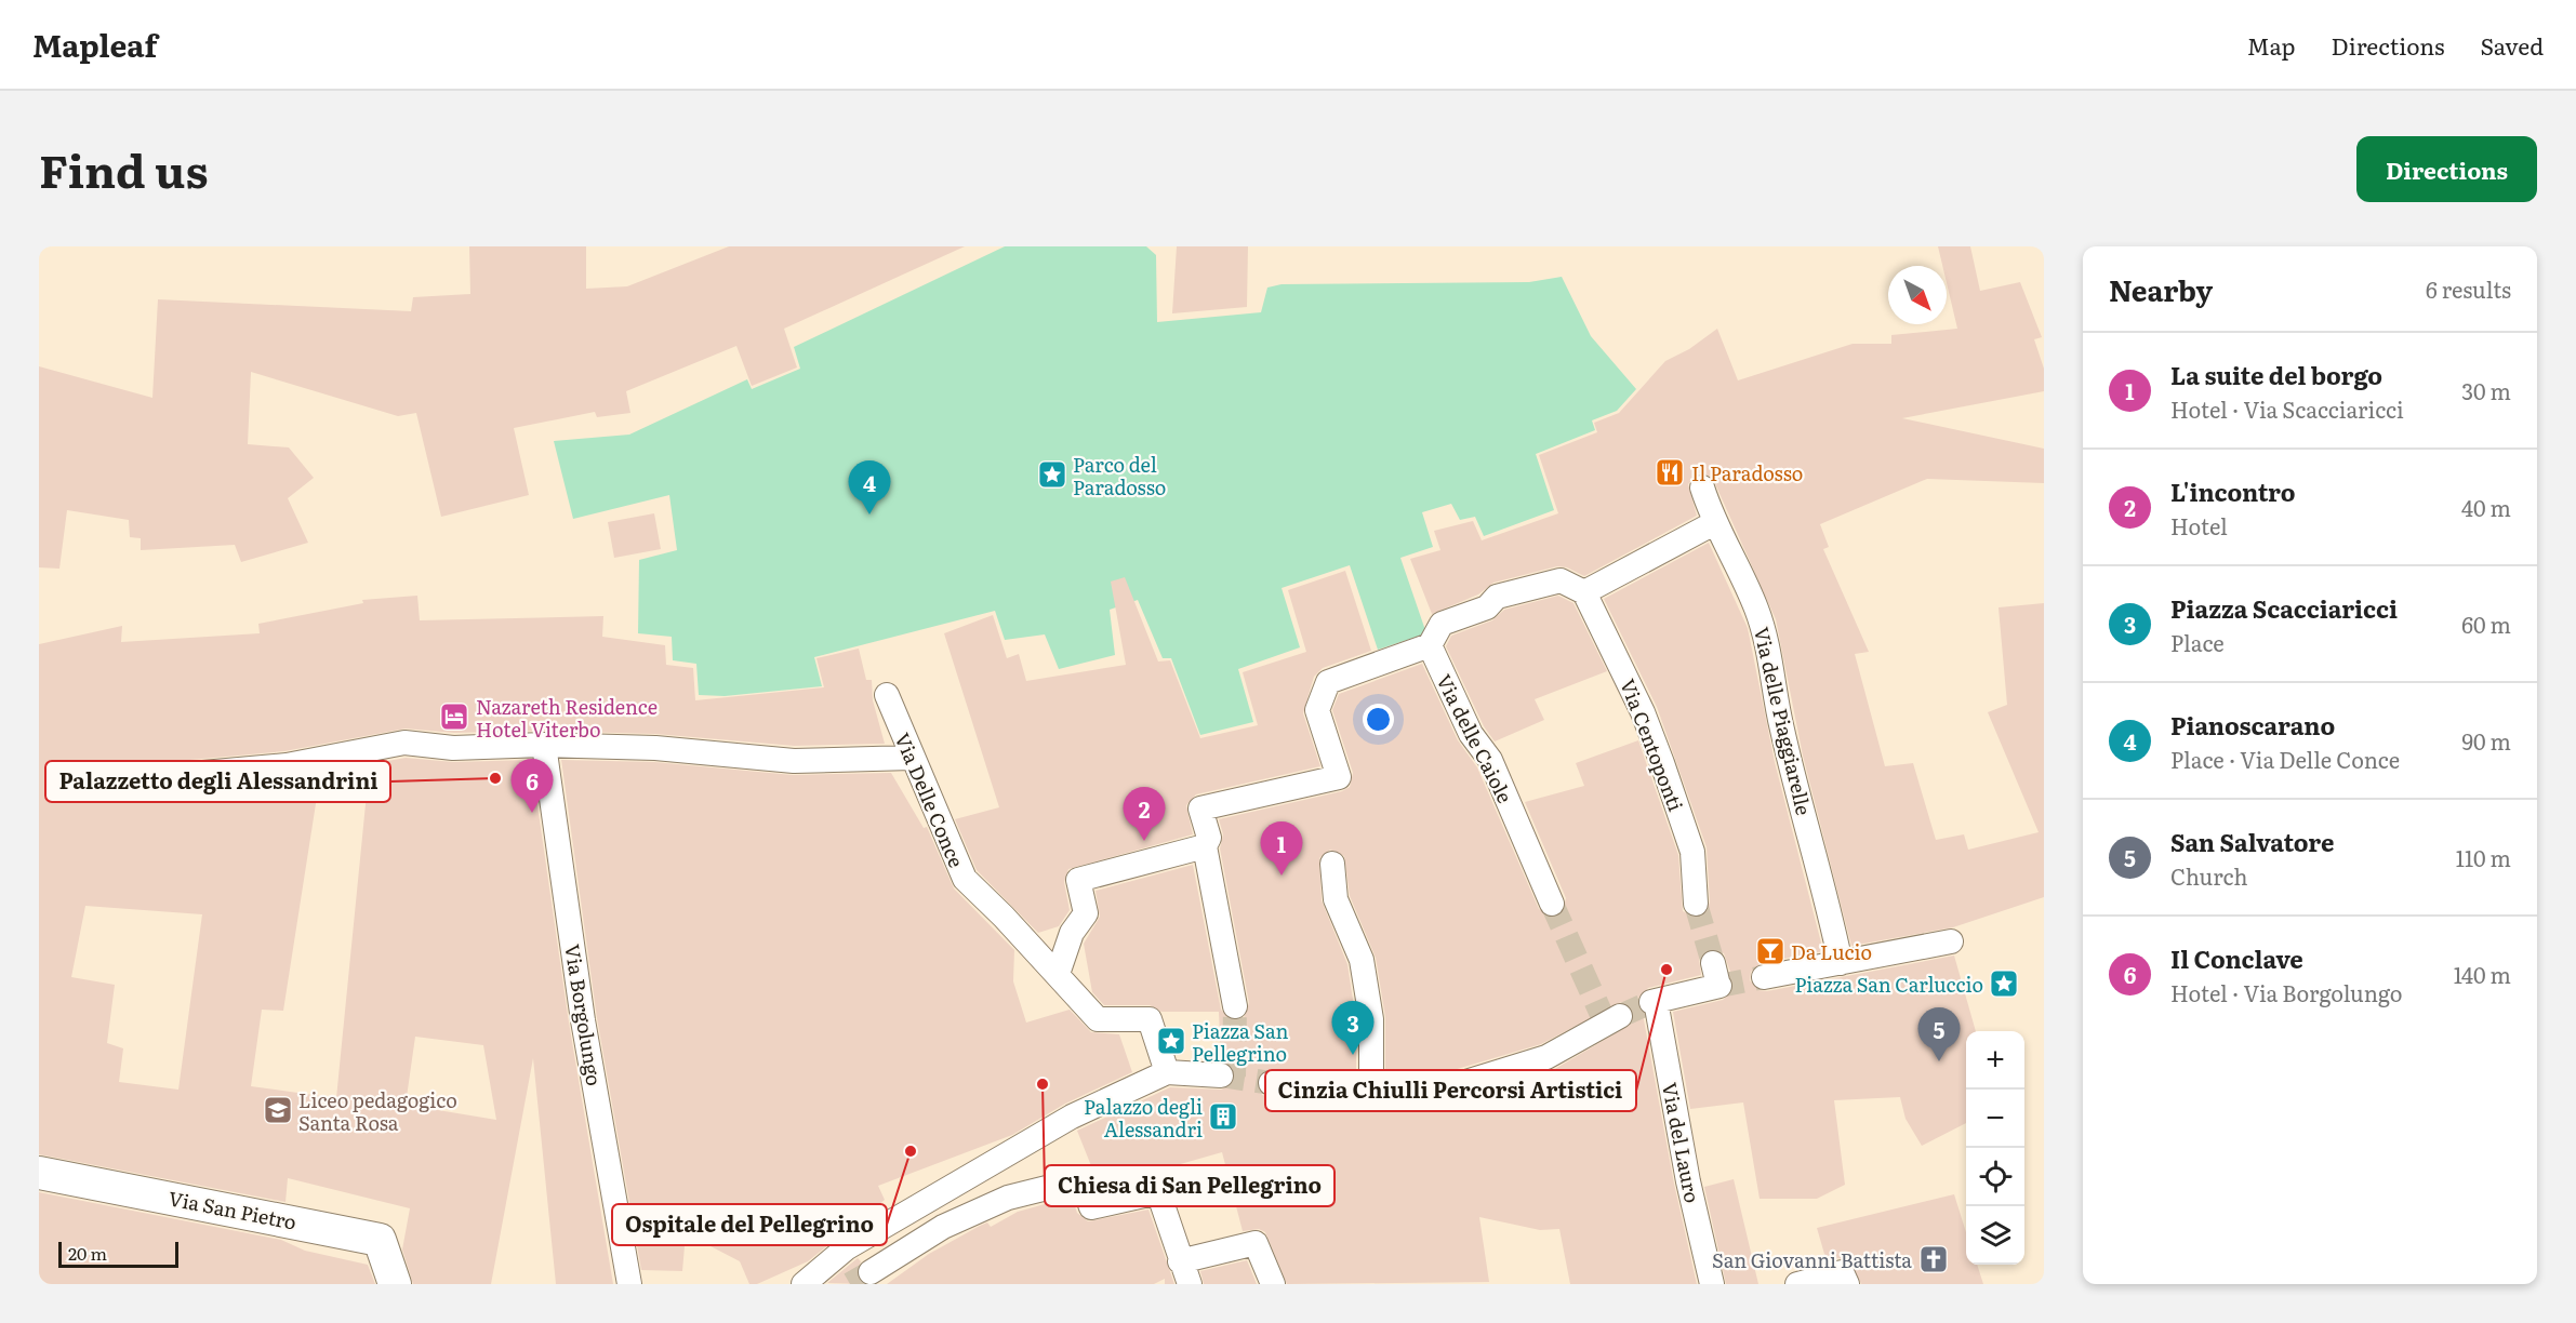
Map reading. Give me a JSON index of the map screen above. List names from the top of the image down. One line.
{"streets":{"street":["Via delle Piaggiarelle","Via delle Caiole","Via Centoponti","Via Delle Conce","Via Borgolungo","Via del Lauro","Via San Pietro"]},"places":{"restaurant":["Il Paradosso"],"place":["Parco del Paradosso","Piazza San Carluccio","Piazza San Pellegrino"],"hotel":["Nazareth Residence Hotel Viterbo"],"other":["Palazzetto degli Alessandrini","Cinzia Chiulli Percorsi Artistici","Chiesa di San Pellegrino","Ospitale del Pellegrino"],"bar":["Da Lucio"],"school or university":["Liceo pedagogico Santa Rosa"],"building":["Palazzo degli Alessandri"],"church":["San Giovanni Battista"]},"scale_bar":"20 m","north":"bottom right","page":{"header":"Mapleaf","nav":["Map","Directions","Saved"],"title":"Find us","buttons":"Directions","heading":["Nearby","6 results"],"list":[{"mark":"1","name":"La suite del borgo","note":"Hotel · Via Scacciaricci","value":"30 m"},{"mark":"2","name":"L'incontro","note":"Hotel","value":"40 m"},{"mark":"3","name":"Piazza Scacciaricci","note":"Place","value":"60 m"},{"mark":"4","name":"Pianoscarano","note":"Place · Via Delle Conce","value":"90 m"},{"mark":"5","name":"San Salvatore","note":"Church","value":"110 m"},{"mark":"6","name":"Il Conclave","note":"Hotel · Via Borgolungo","value":"140 m"}],"pins":["4","6","2","1","3","5"],"map_buttons":["+","−"],"scale":"20 m"}}
